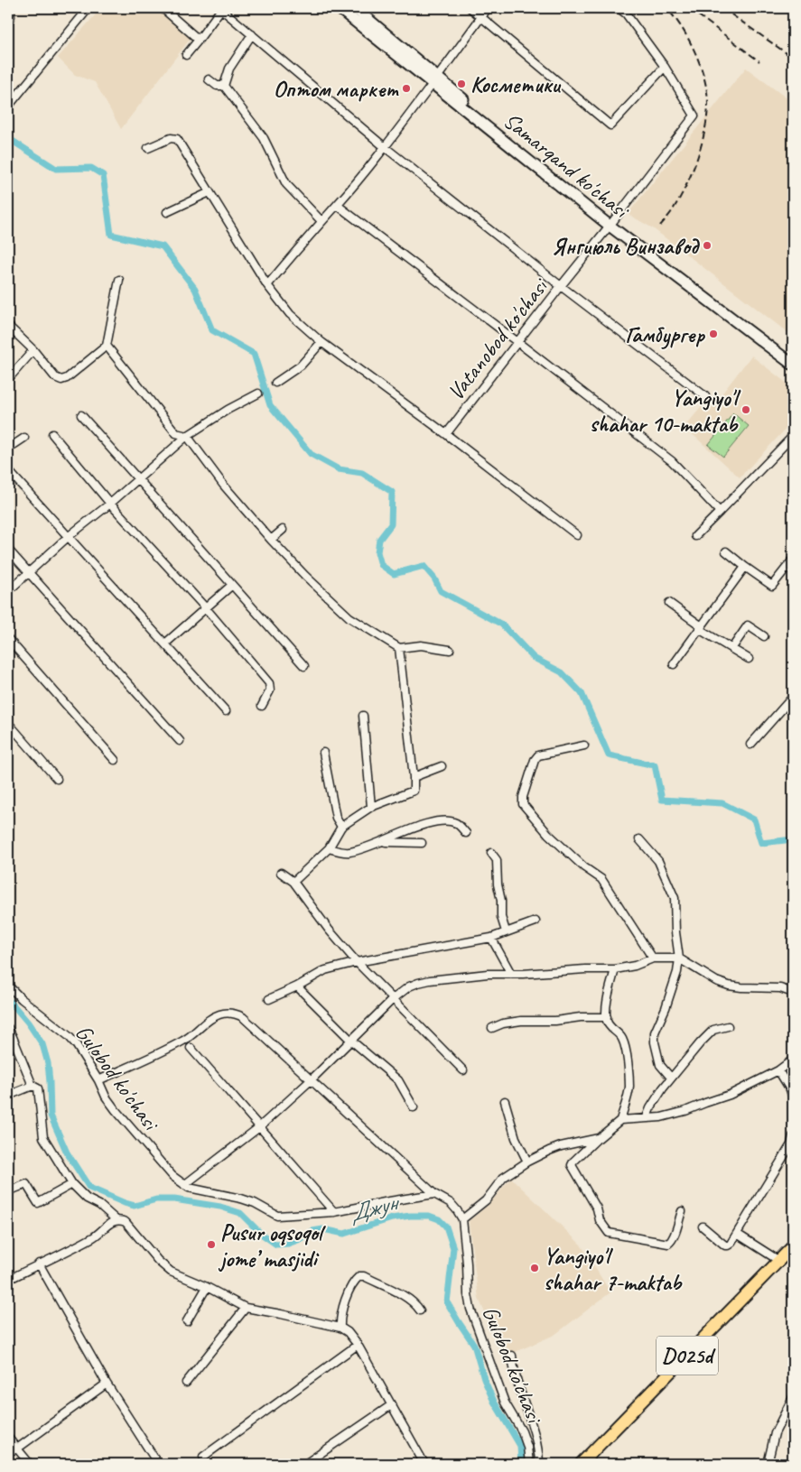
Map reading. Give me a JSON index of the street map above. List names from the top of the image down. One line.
{"streets":{"main road":["Samarqand ko'chasi","D025d"],"street":["Vatanobod ko'chasi","Gulobod ko'chasi"]},"crossings":[["Samarqand ko'chasi","Vatanobod ko'chasi"]],"water":["Джун"],"places":["Косметики","Оптом маркет","Янгиюль Винзавод","Гамбургер","Yangiyo'l shahar 10-maktab","Pusur oqsoqol jome’ masjidi","Yangiyo'l shahar 7-maktab"]}
